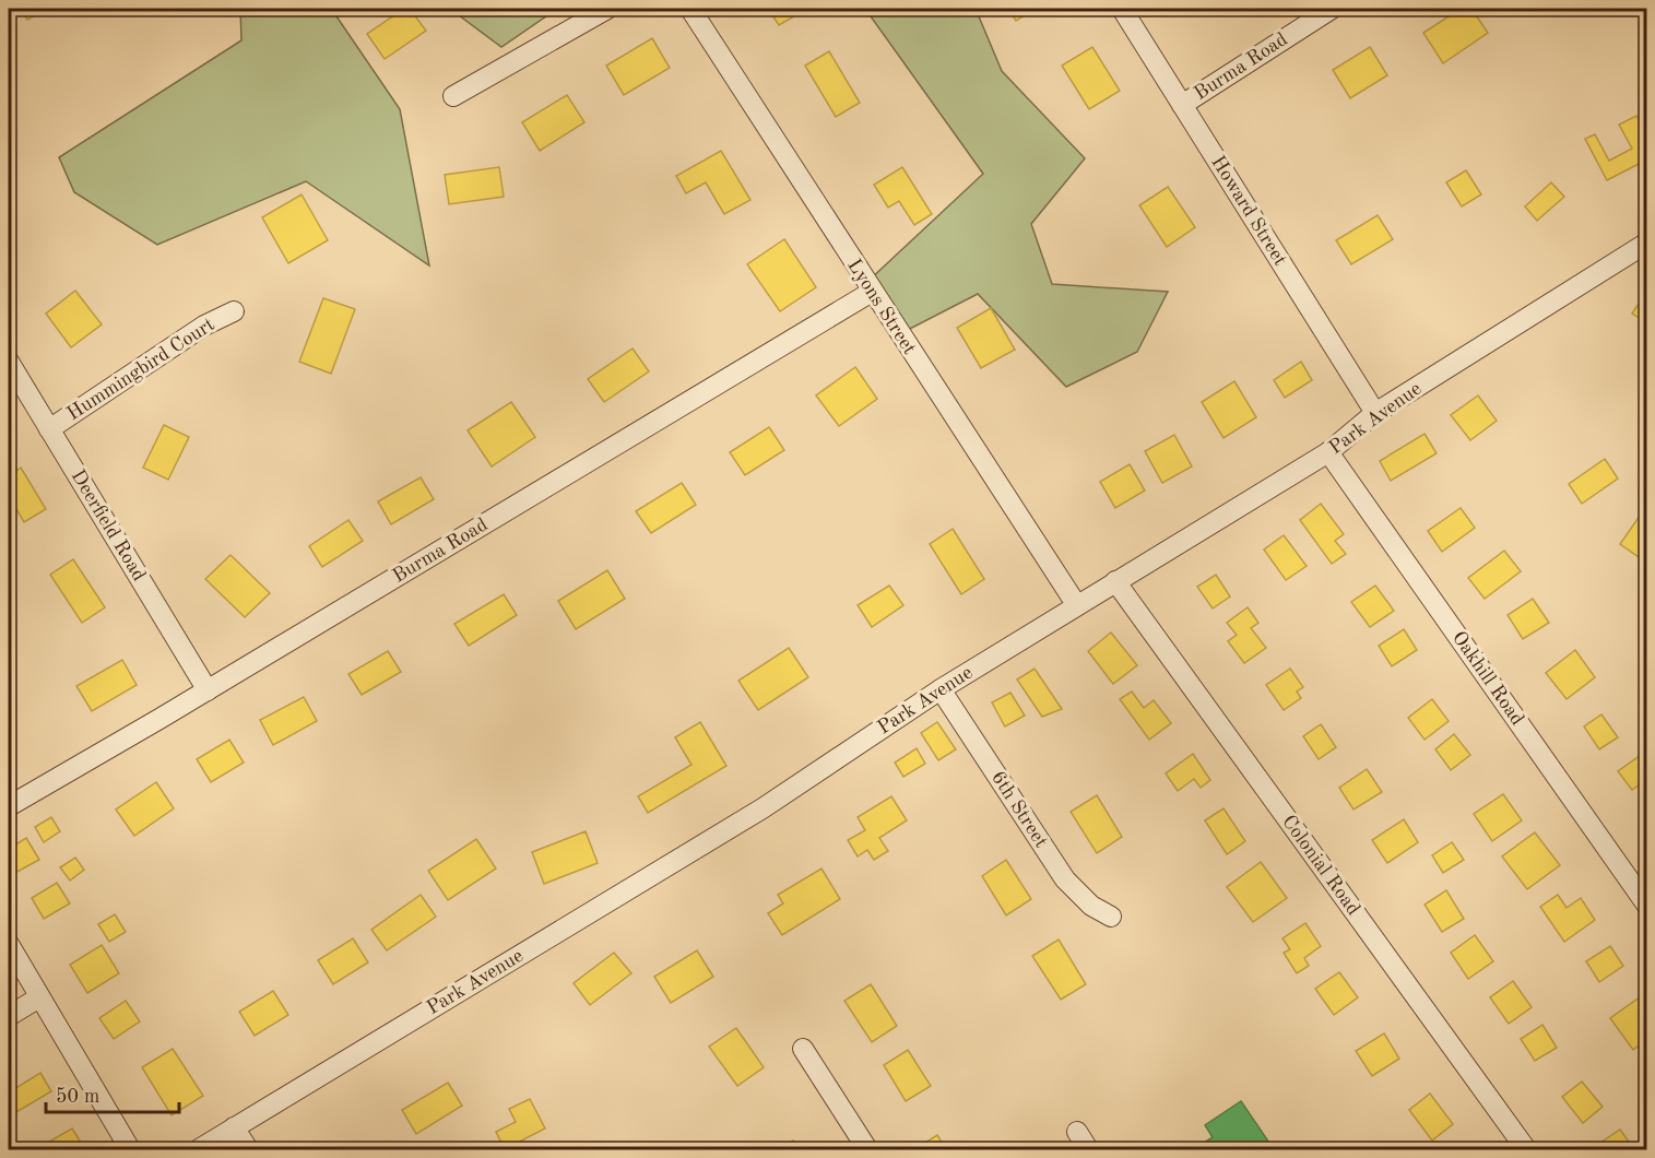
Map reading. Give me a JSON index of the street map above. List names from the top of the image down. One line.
{"streets":{"street":["Burma Road","Howard Street","Lyons Street","Hummingbird Court","Park Avenue","Deerfield Road","Oakhill Road","6th Street","Colonial Road"]},"crossings":[["Burma Road","Howard Street"],["Burma Road","Lyons Street"],["Burma Road","Deerfield Road"],["Howard Street","Park Avenue"],["Lyons Street","Park Avenue"],["Hummingbird Court","Deerfield Road"],["Park Avenue","Oakhill Road"],["Park Avenue","6th Street"],["Park Avenue","Colonial Road"]],"scale_bar":"50 m"}
